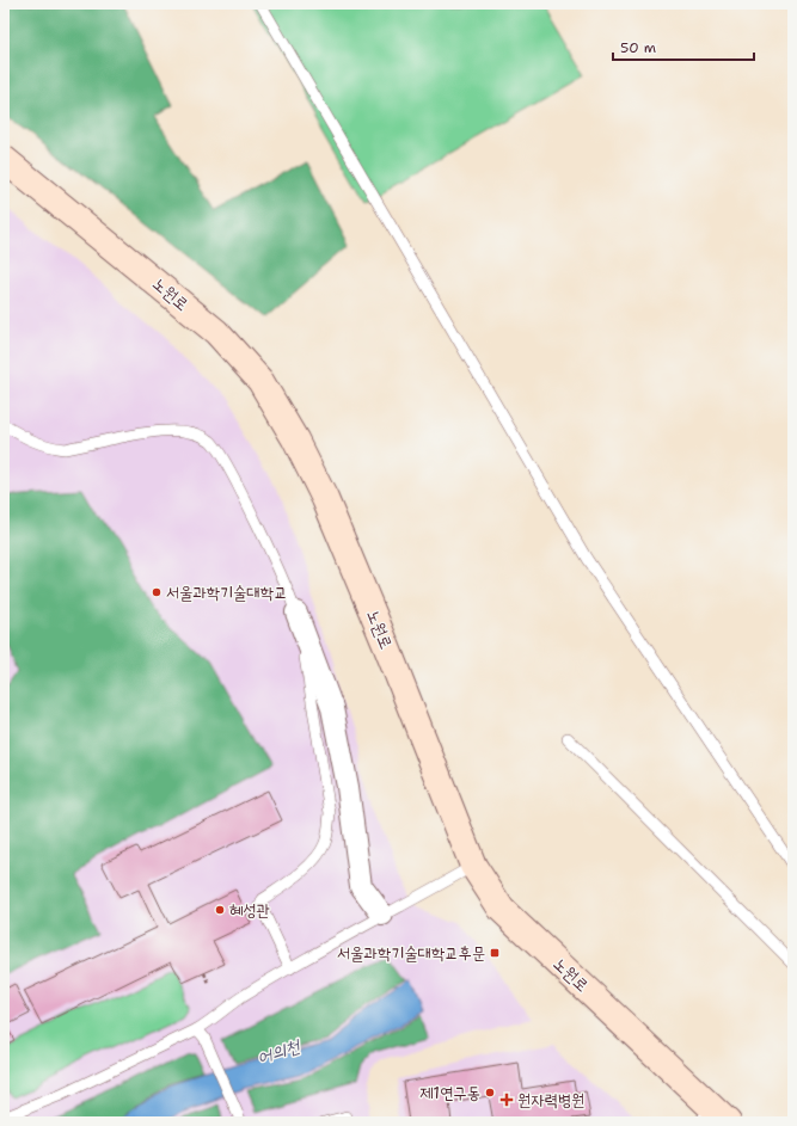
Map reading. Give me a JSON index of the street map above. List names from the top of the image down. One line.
{"streets":{"main road":["노원로"]},"water":["어의천"],"places":{"other":["서울과학기술대학교","혜성관","제1연구동"],"transit":["서울과학기술대학교후문"],"health":["원자력병원"]},"scale_bar":"50 m"}
